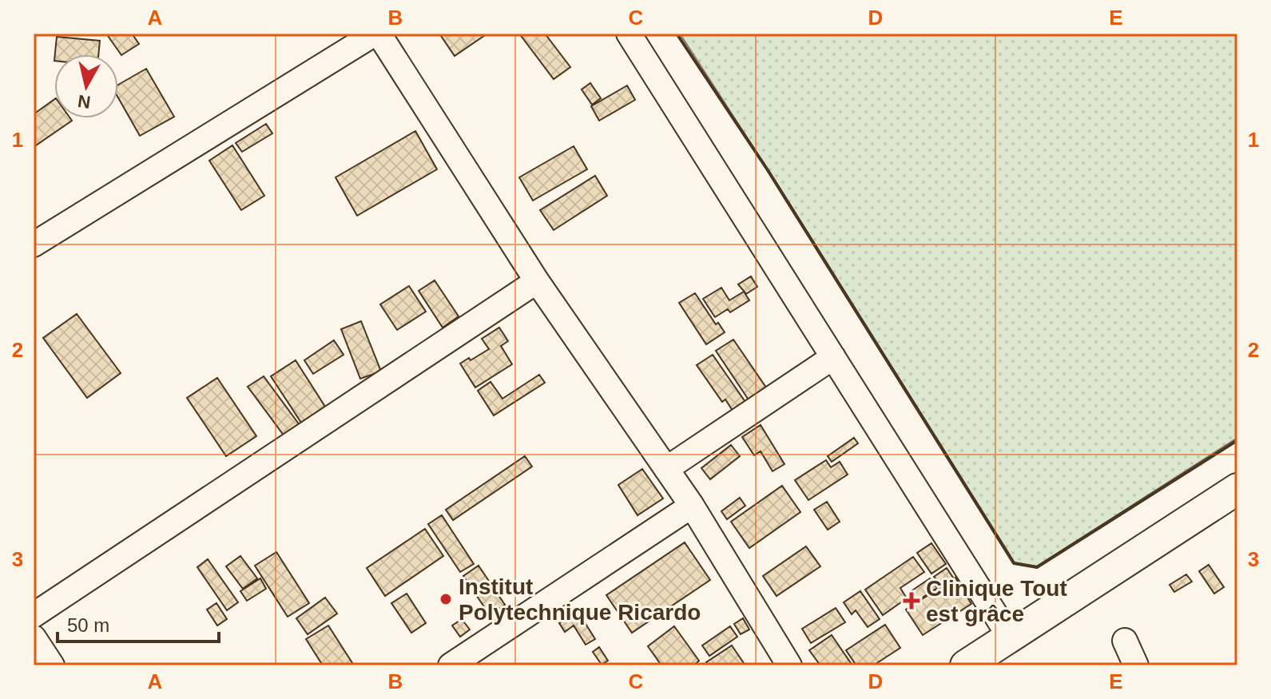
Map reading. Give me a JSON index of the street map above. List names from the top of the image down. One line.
{"places":{"other":["Institut Polytechnique Ricardo"],"health":["Clinique Tout est grâce"]},"scale_bar":"50 m","north":"bottom","grid":{"columns":["A","B","C","D","E"],"rows":["1","2","3"]}}
